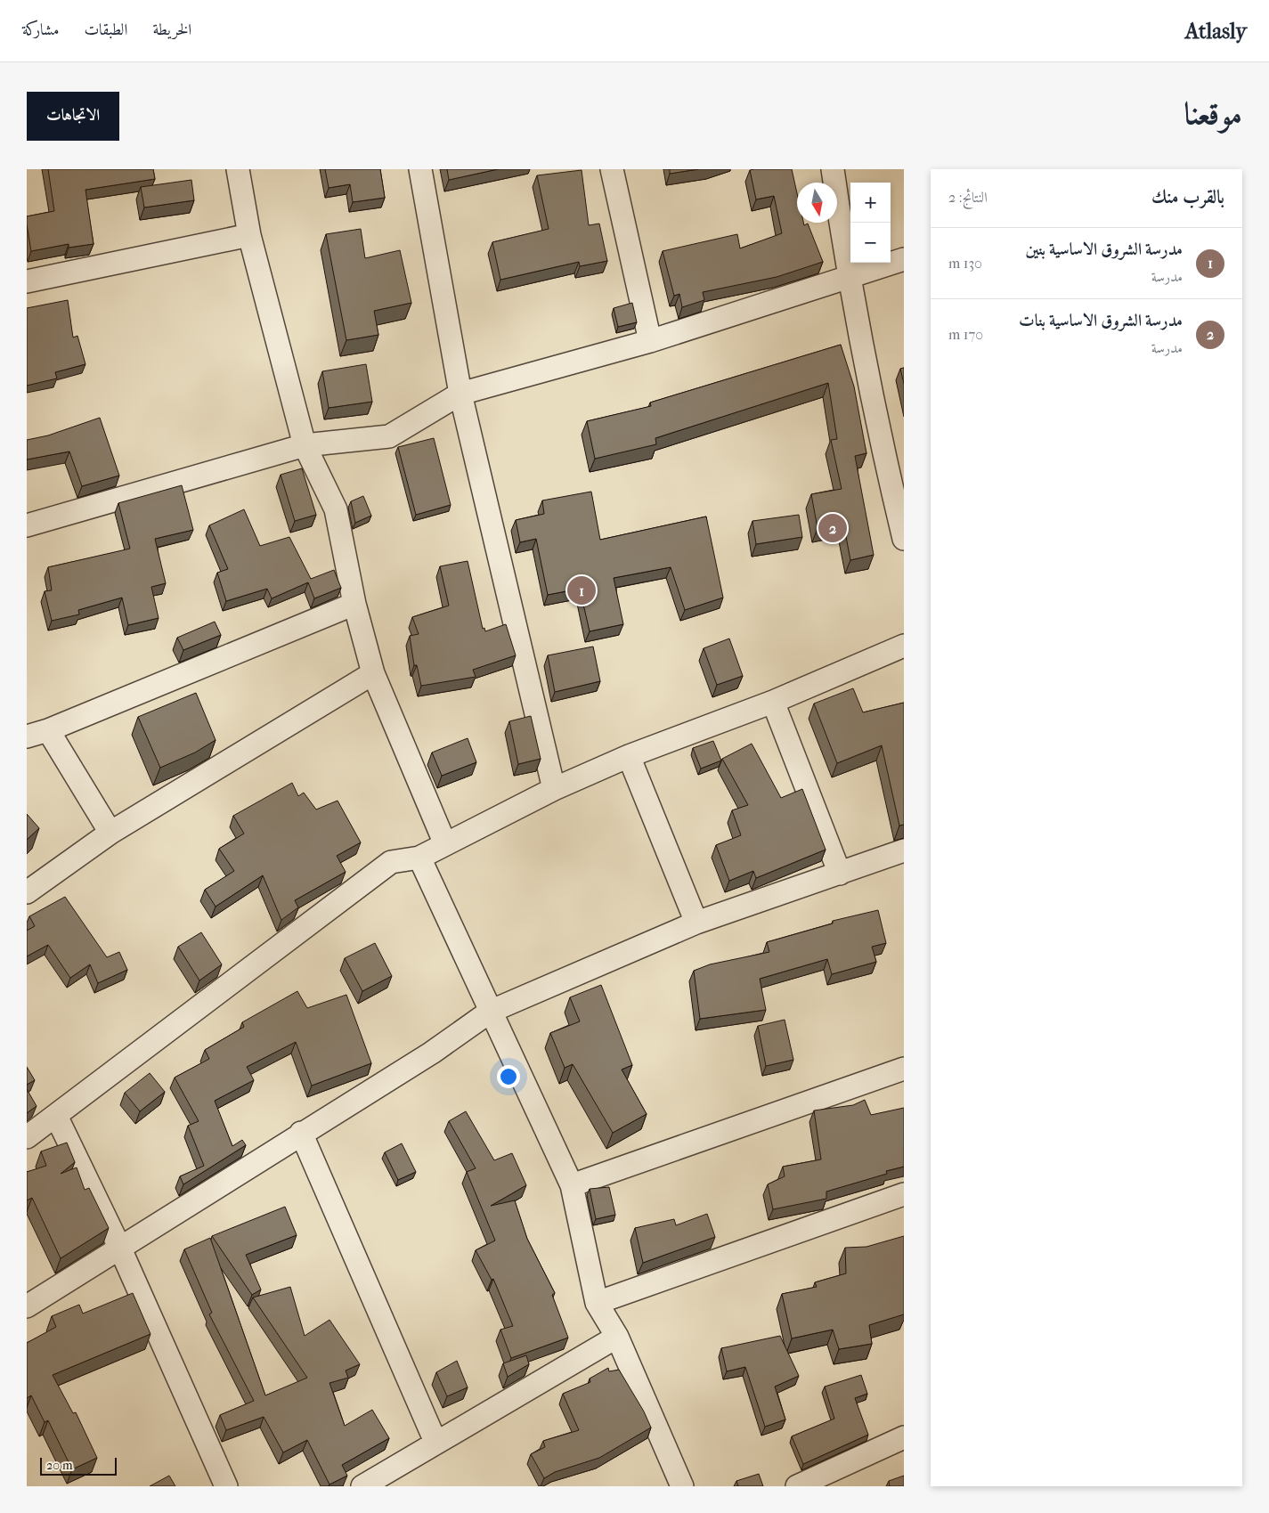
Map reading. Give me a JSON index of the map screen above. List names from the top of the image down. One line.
{"scale_bar":"20 m","north":"bottom","page":{"header":"Atlasly","nav":["الخريطة","الطبقات","مشاركة"],"title":"موقعنا","buttons":"الاتجاهات","heading":["بالقرب منك","النتائج: 2"],"map_buttons":["+","−"],"list":[{"mark":"1","name":"مدرسة الشروق الاساسية بنين","note":"مدرسة","value":"130 m"},{"mark":"2","name":"مدرسة الشروق الاساسية بنات","note":"مدرسة","value":"170 m"}],"pins":["2","1"],"scale":"20 m"}}
